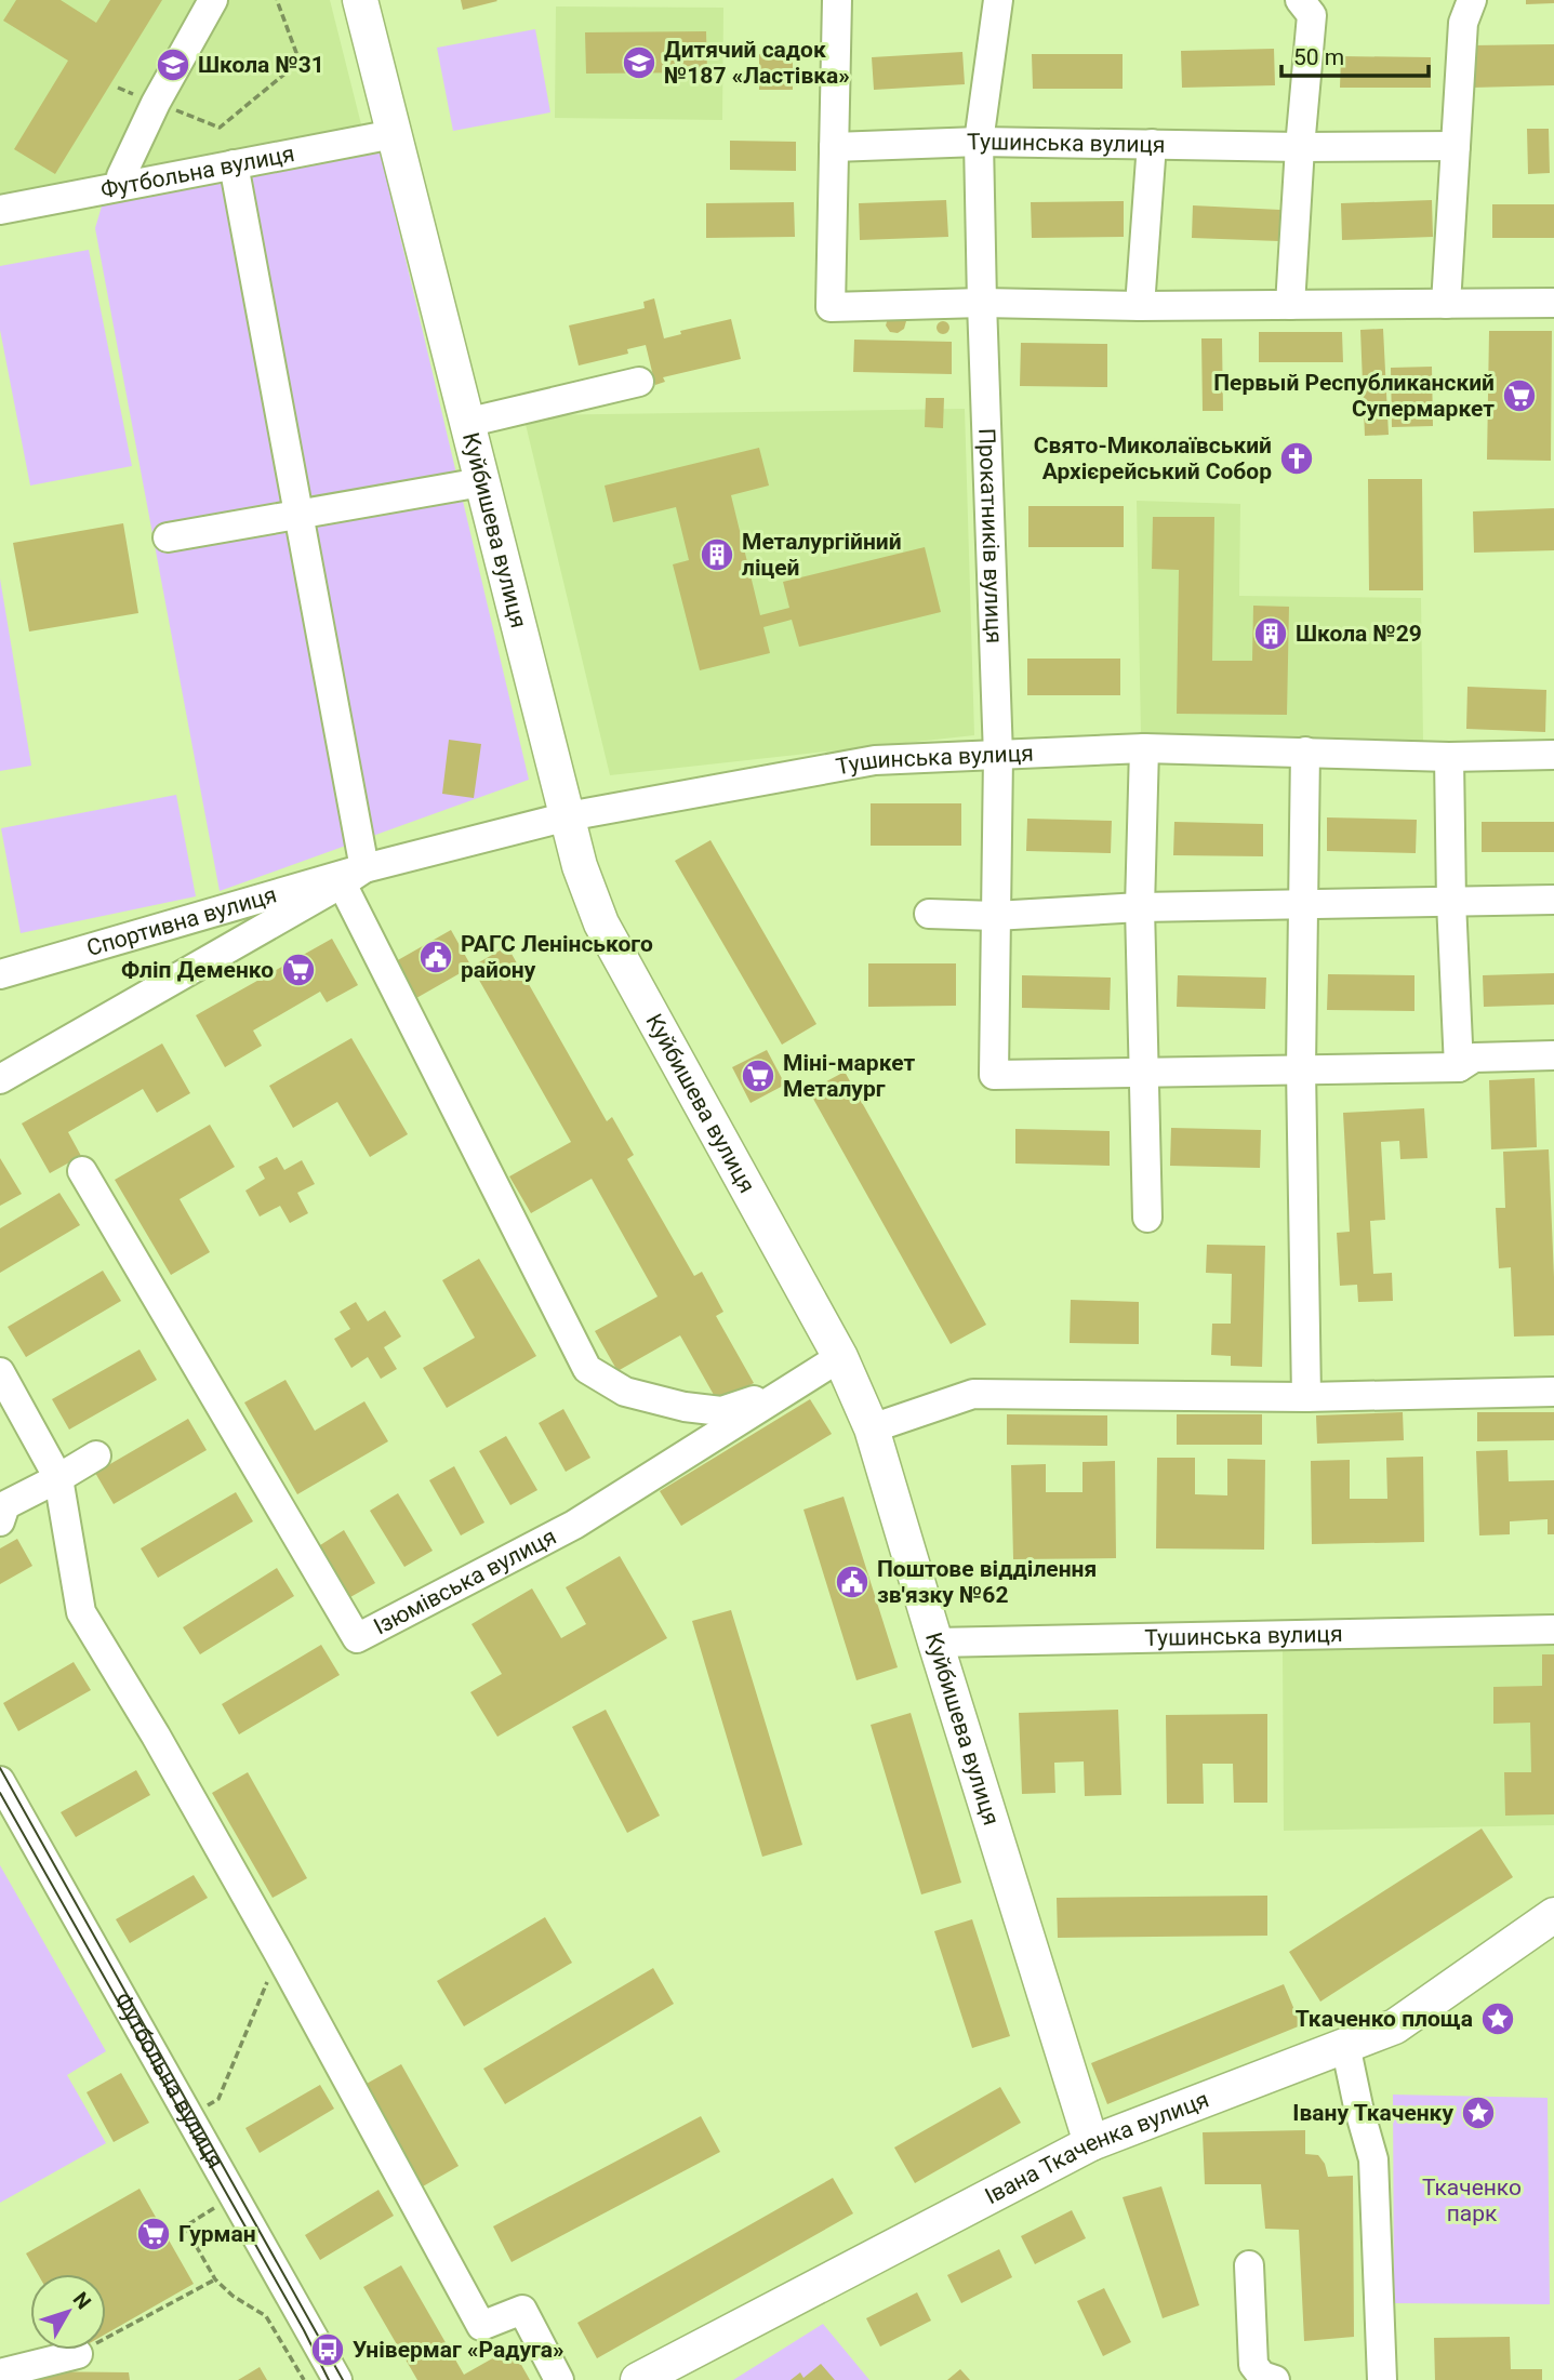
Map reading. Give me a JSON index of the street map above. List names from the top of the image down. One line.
{"streets":{"main road":["Куйбишева вулиця","Івана Ткаченка вулиця"],"street":["Тушинська вулиця","Футбольна вулиця","Прокатників вулиця","Спортивна вулиця","Ізюмівська вулиця"]},"crossings":[["Тушинська вулиця","Куйбишева вулиця"],["Тушинська вулиця","Прокатників вулиця"],["Тушинська вулиця","Спортивна вулиця"],["Футбольна вулиця","Куйбишева вулиця"],["Куйбишева вулиця","Спортивна вулиця"],["Куйбишева вулиця","Ізюмівська вулиця"],["Куйбишева вулиця","Івана Ткаченка вулиця"]],"parks":["Ткаченко парк"],"places":{"school or university":["Дитячий садок №187 «Ластівка»","Школа №31"],"supermarket":["Первый Республиканский Супермаркет","Фліп Деменко","Міні-маркет Металург","Гурман"],"church":["Свято-Миколаївський Архієрейський Собор"],"building":["Металургійний ліцей","Школа №29"],"public building":["РАГС Ленінського району","Поштове відділення зв'язку №62"],"place":["Ткаченко площа","Івану Ткаченку"],"bus stop":["Універмаг «Радуга»"]},"scale_bar":"50 m","north":"top right"}
